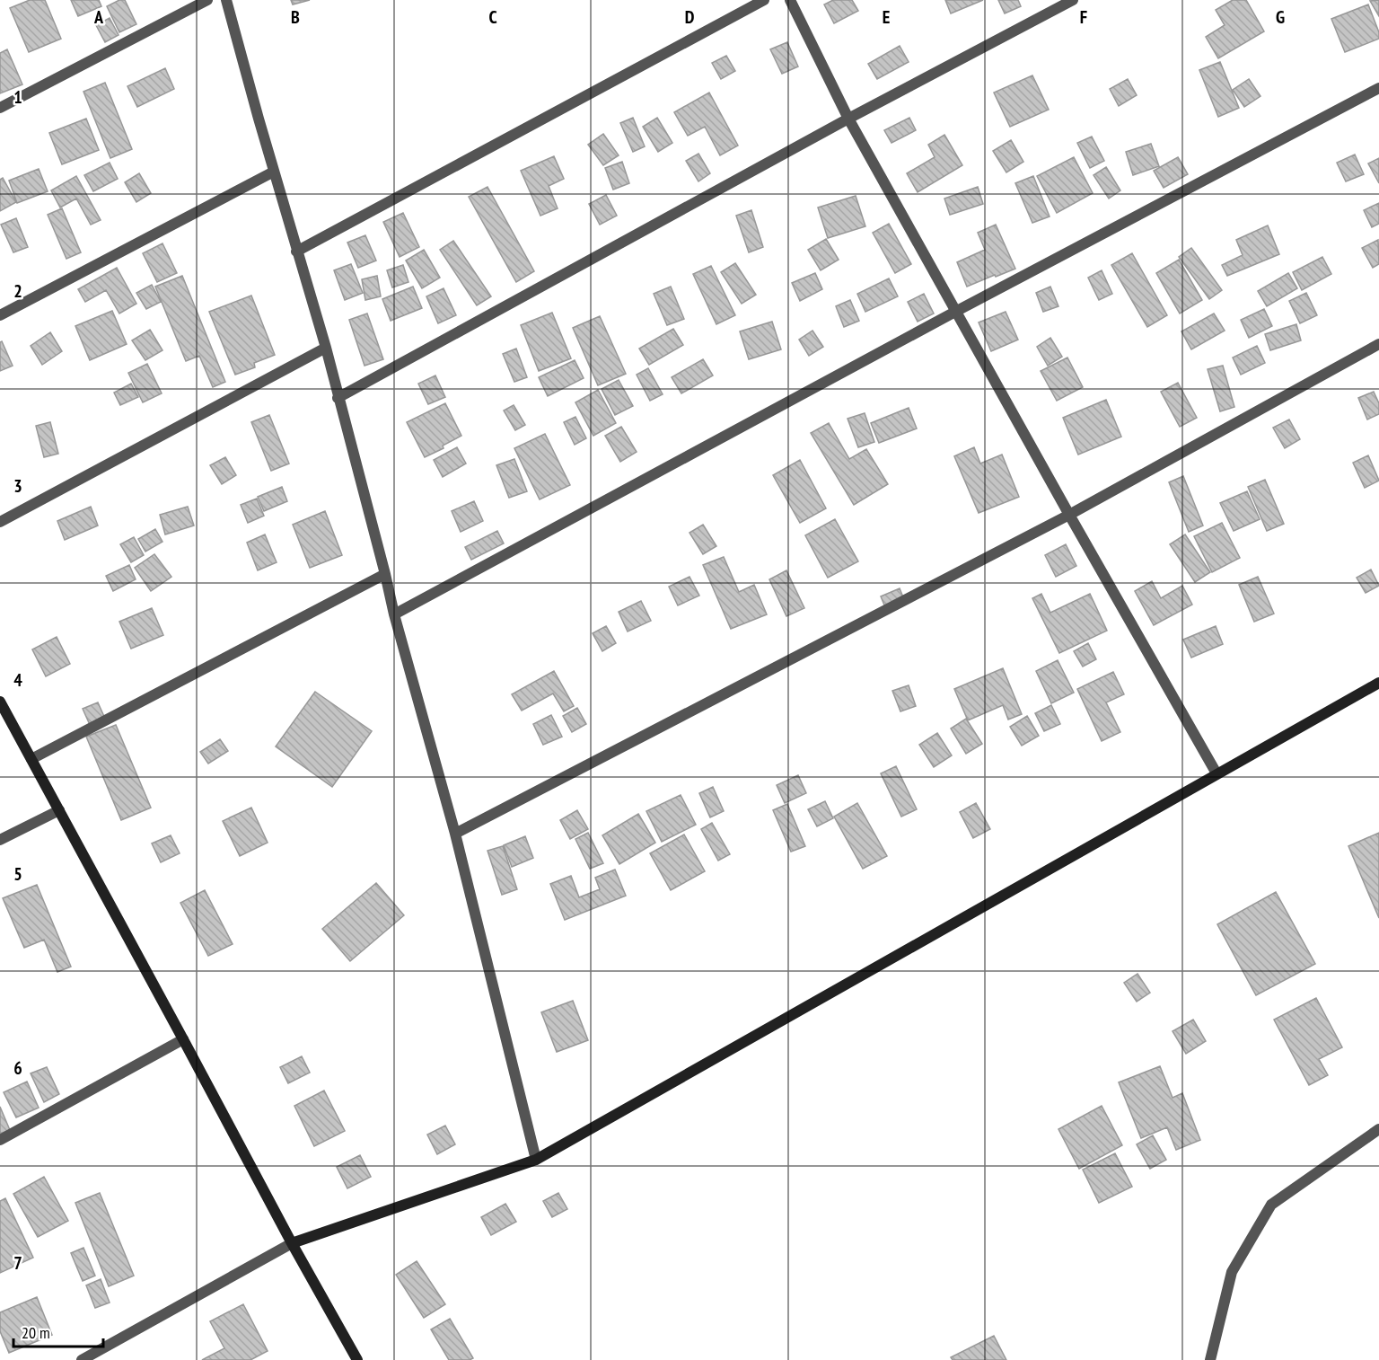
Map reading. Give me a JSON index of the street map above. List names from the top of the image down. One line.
{"scale_bar":"20 m","grid":{"columns":["A","B","C","D","E","F","G"],"rows":["1","2","3","4","5","6","7"]}}
